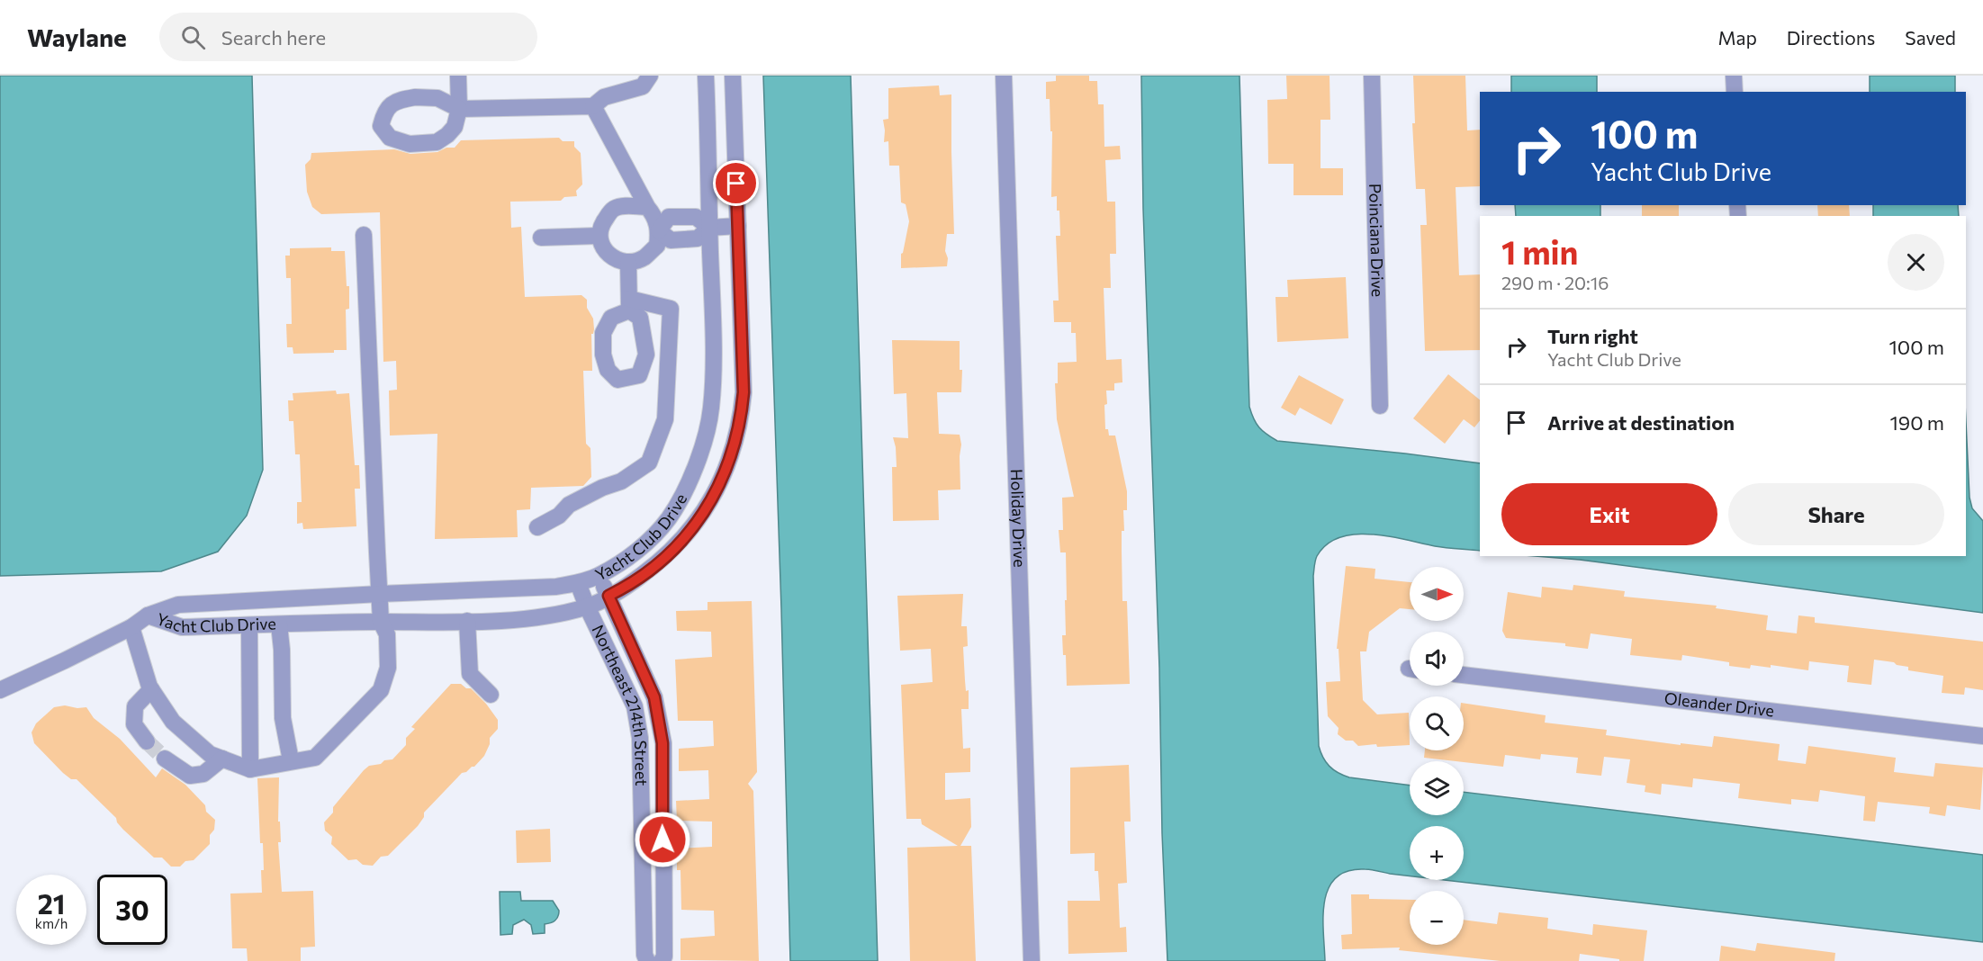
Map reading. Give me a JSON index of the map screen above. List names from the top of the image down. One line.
{"streets":{"street":["Poinciana Drive","Holiday Drive","Yacht Club Drive","Oleander Drive","Northeast 214th Street"]},"crossings":[["Yacht Club Drive","Northeast 214th Street"]],"north":"right","page":{"header":"Waylane","search":"Search here","nav":["Map","Directions","Saved"],"turn":["100 m","Yacht Club Drive"],"heading":["1 min","290 m · 20:16"],"list":[{"name":"Turn right","note":"Yacht Club Drive","value":"100 m"},{"name":"Arrive at destination","value":"190 m"}],"buttons":["Exit","Share"],"map_buttons":["+","−"],"speed":"21 km/h","limit":"30"}}
